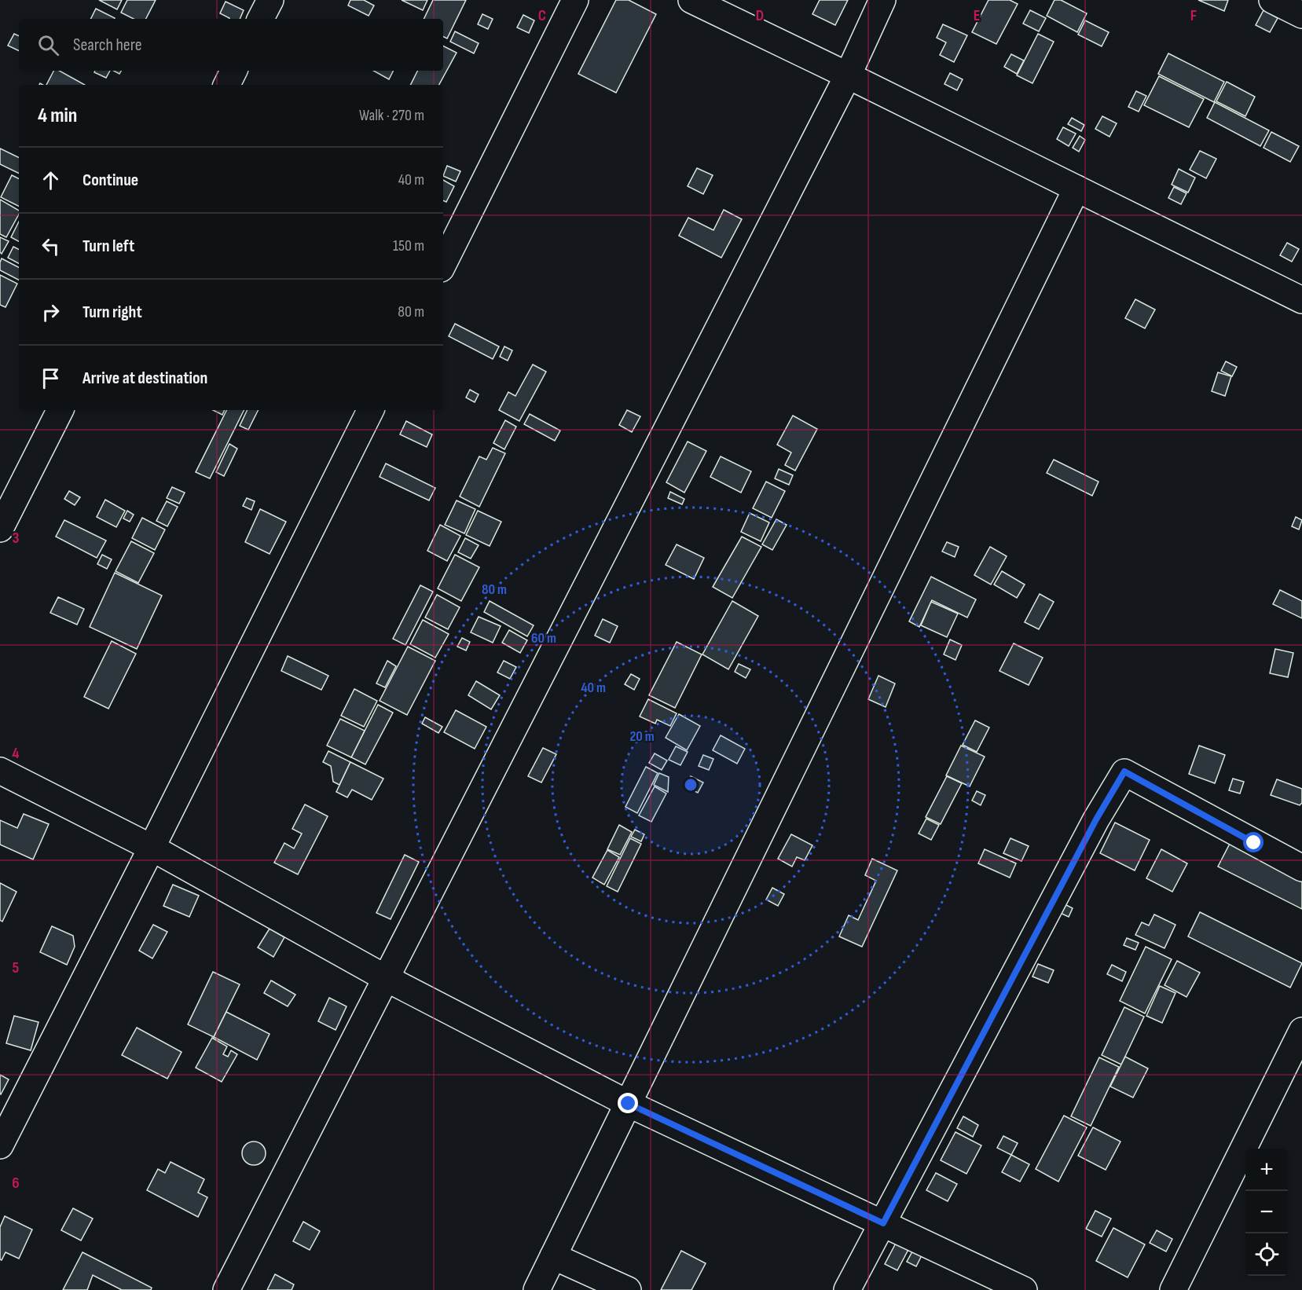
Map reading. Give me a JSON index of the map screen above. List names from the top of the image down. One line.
{"page":{"search":"Search here","heading":["4 min","Walk · 270 m"],"list":[["Continue","40 m"],["Turn left","150 m"],["Turn right","80 m"],"Arrive at destination"],"map_buttons":["+","−"]},"grid":{"columns":["C","D","E","F"],"rows":["3","4","5","6"]},"rings":["80 m","60 m","40 m","20 m"]}
